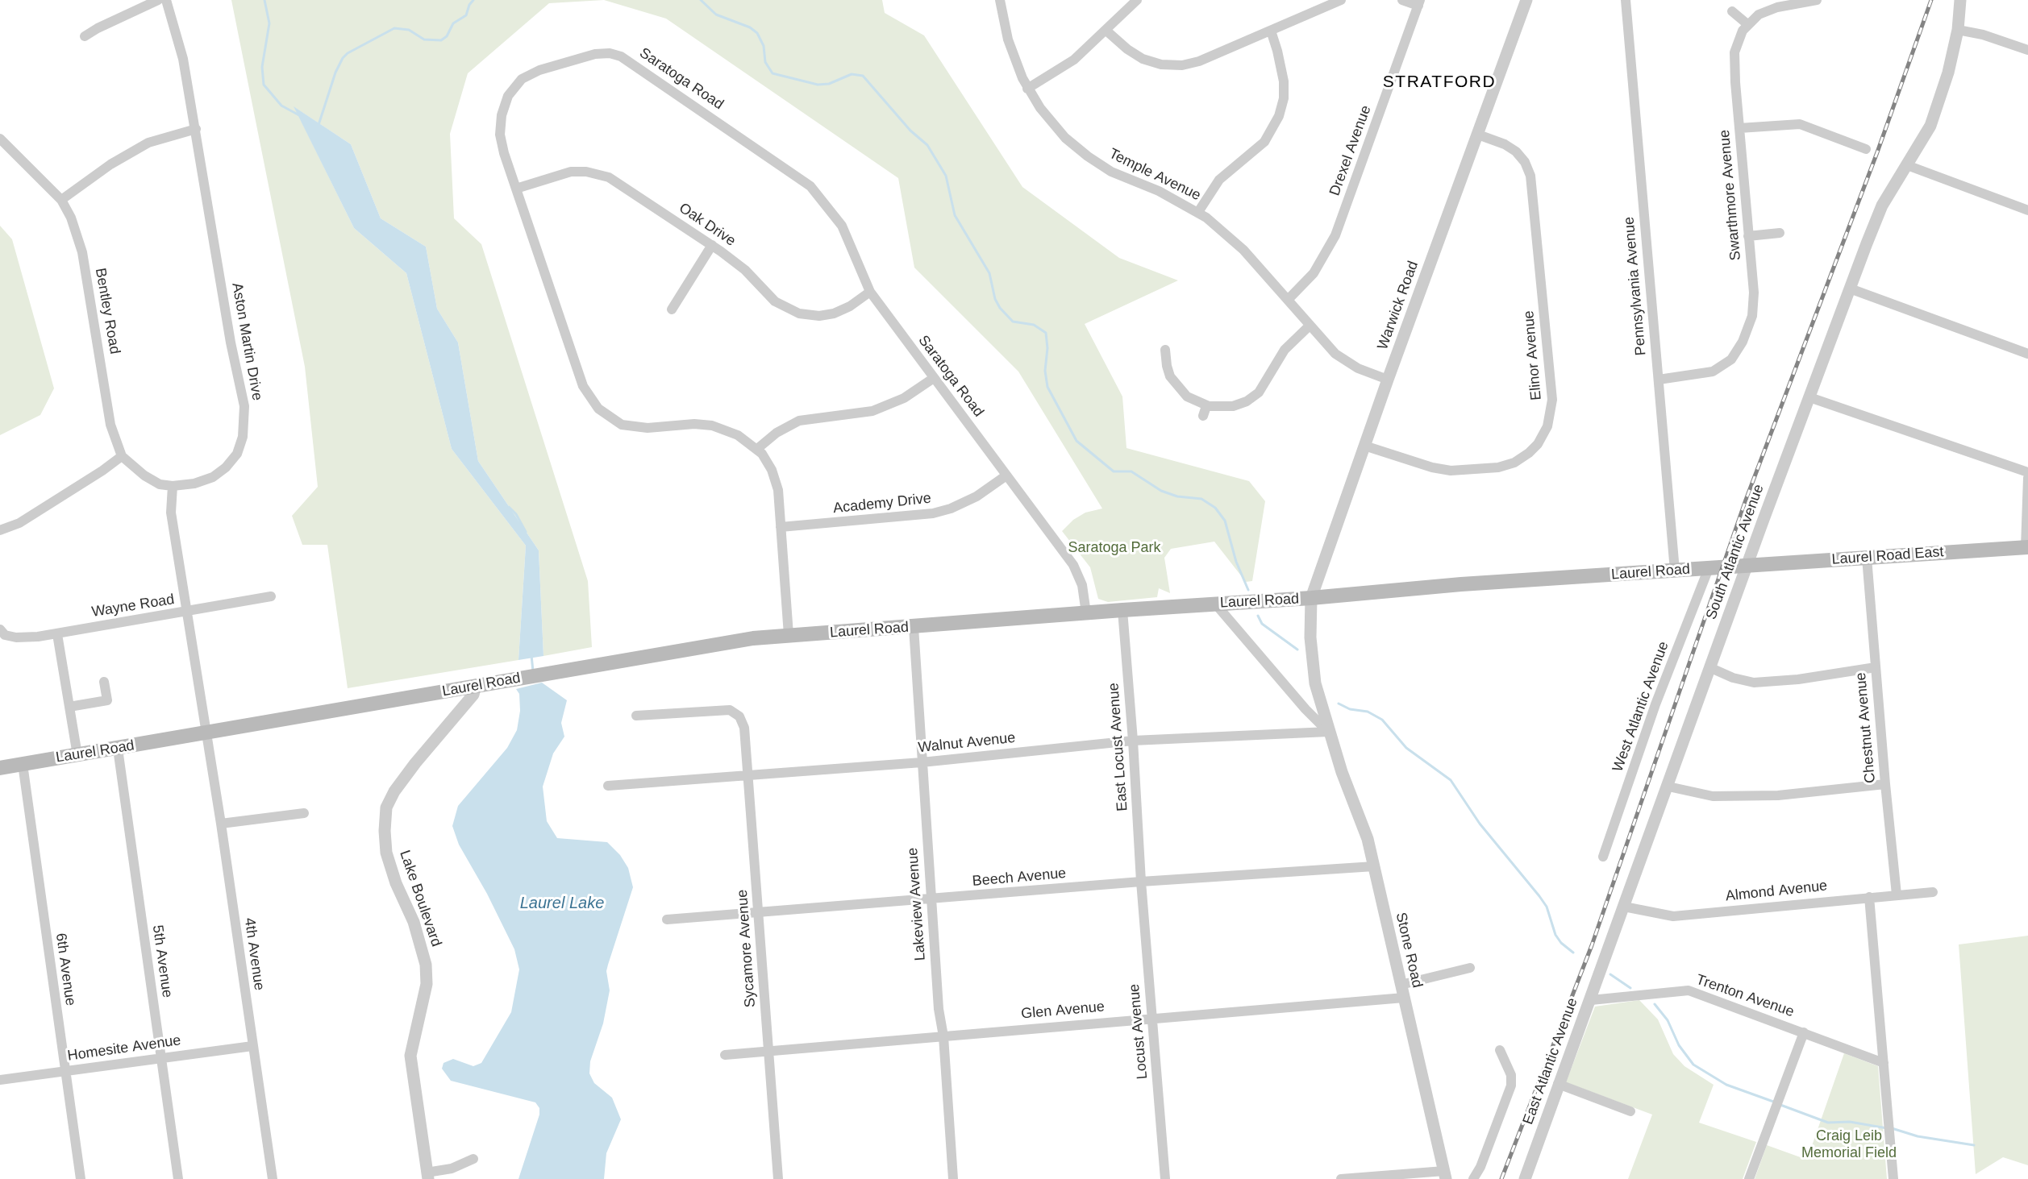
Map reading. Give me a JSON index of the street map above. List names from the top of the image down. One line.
{"streets":{"main road":["Laurel Road East","Laurel Road"],"street":["Saratoga Road","Drexel Avenue","Temple Avenue","Swarthmore Avenue","Oak Drive","Pennsylvania Avenue","Warwick Road","Bentley Road","Aston Martin Drive","Elinor Avenue","Academy Drive","South Atlantic Avenue","Wayne Road","West Atlantic Avenue","Chestnut Avenue","Walnut Avenue","East Locust Avenue","Beech Avenue","Almond Avenue","Lake Boulevard","Lakeview Avenue","Sycamore Avenue","Stone Road","4th Avenue","5th Avenue","6th Avenue","Trenton Avenue","Glen Avenue","Locust Avenue","Homesite Avenue","East Atlantic Avenue"]},"crossings":[["Saratoga Road","Oak Drive"],["Saratoga Road","Academy Drive"],["Saratoga Road","Laurel Road"],["Drexel Avenue","Temple Avenue"],["Temple Avenue","Warwick Road"],["Swarthmore Avenue","Pennsylvania Avenue"],["Pennsylvania Avenue","Laurel Road"],["Warwick Road","Elinor Avenue"],["Warwick Road","Laurel Road"],["Warwick Road","Stone Road"],["Bentley Road","Aston Martin Drive"],["South Atlantic Avenue","Laurel Road East"],["South Atlantic Avenue","Laurel Road"],["South Atlantic Avenue","Almond Avenue"],["South Atlantic Avenue","East Atlantic Avenue"],["Laurel Road East","Laurel Road"],["Laurel Road East","Chestnut Avenue"],["Laurel Road","West Atlantic Avenue"],["Laurel Road","East Locust Avenue"],["Laurel Road","Lake Boulevard"],["Laurel Road","Lakeview Avenue"],["Laurel Road","Stone Road"],["Laurel Road","4th Avenue"],["Laurel Road","5th Avenue"],["Laurel Road","6th Avenue"],["Chestnut Avenue","Almond Avenue"],["Walnut Avenue","East Locust Avenue"],["Walnut Avenue","Lakeview Avenue"],["Walnut Avenue","Sycamore Avenue"],["Walnut Avenue","Stone Road"],["East Locust Avenue","Beech Avenue"],["East Locust Avenue","Locust Avenue"],["Beech Avenue","Lakeview Avenue"],["Beech Avenue","Sycamore Avenue"],["Beech Avenue","Stone Road"],["Beech Avenue","Locust Avenue"],["Lakeview Avenue","Glen Avenue"],["Sycamore Avenue","Glen Avenue"],["Stone Road","Glen Avenue"],["4th Avenue","Homesite Avenue"],["5th Avenue","Homesite Avenue"],["6th Avenue","Homesite Avenue"],["Trenton Avenue","East Atlantic Avenue"],["Glen Avenue","Locust Avenue"]],"districts":["STRATFORD"],"water":["Laurel Lake"],"parks":["Saratoga Park","Craig Leib Memorial Field"]}
